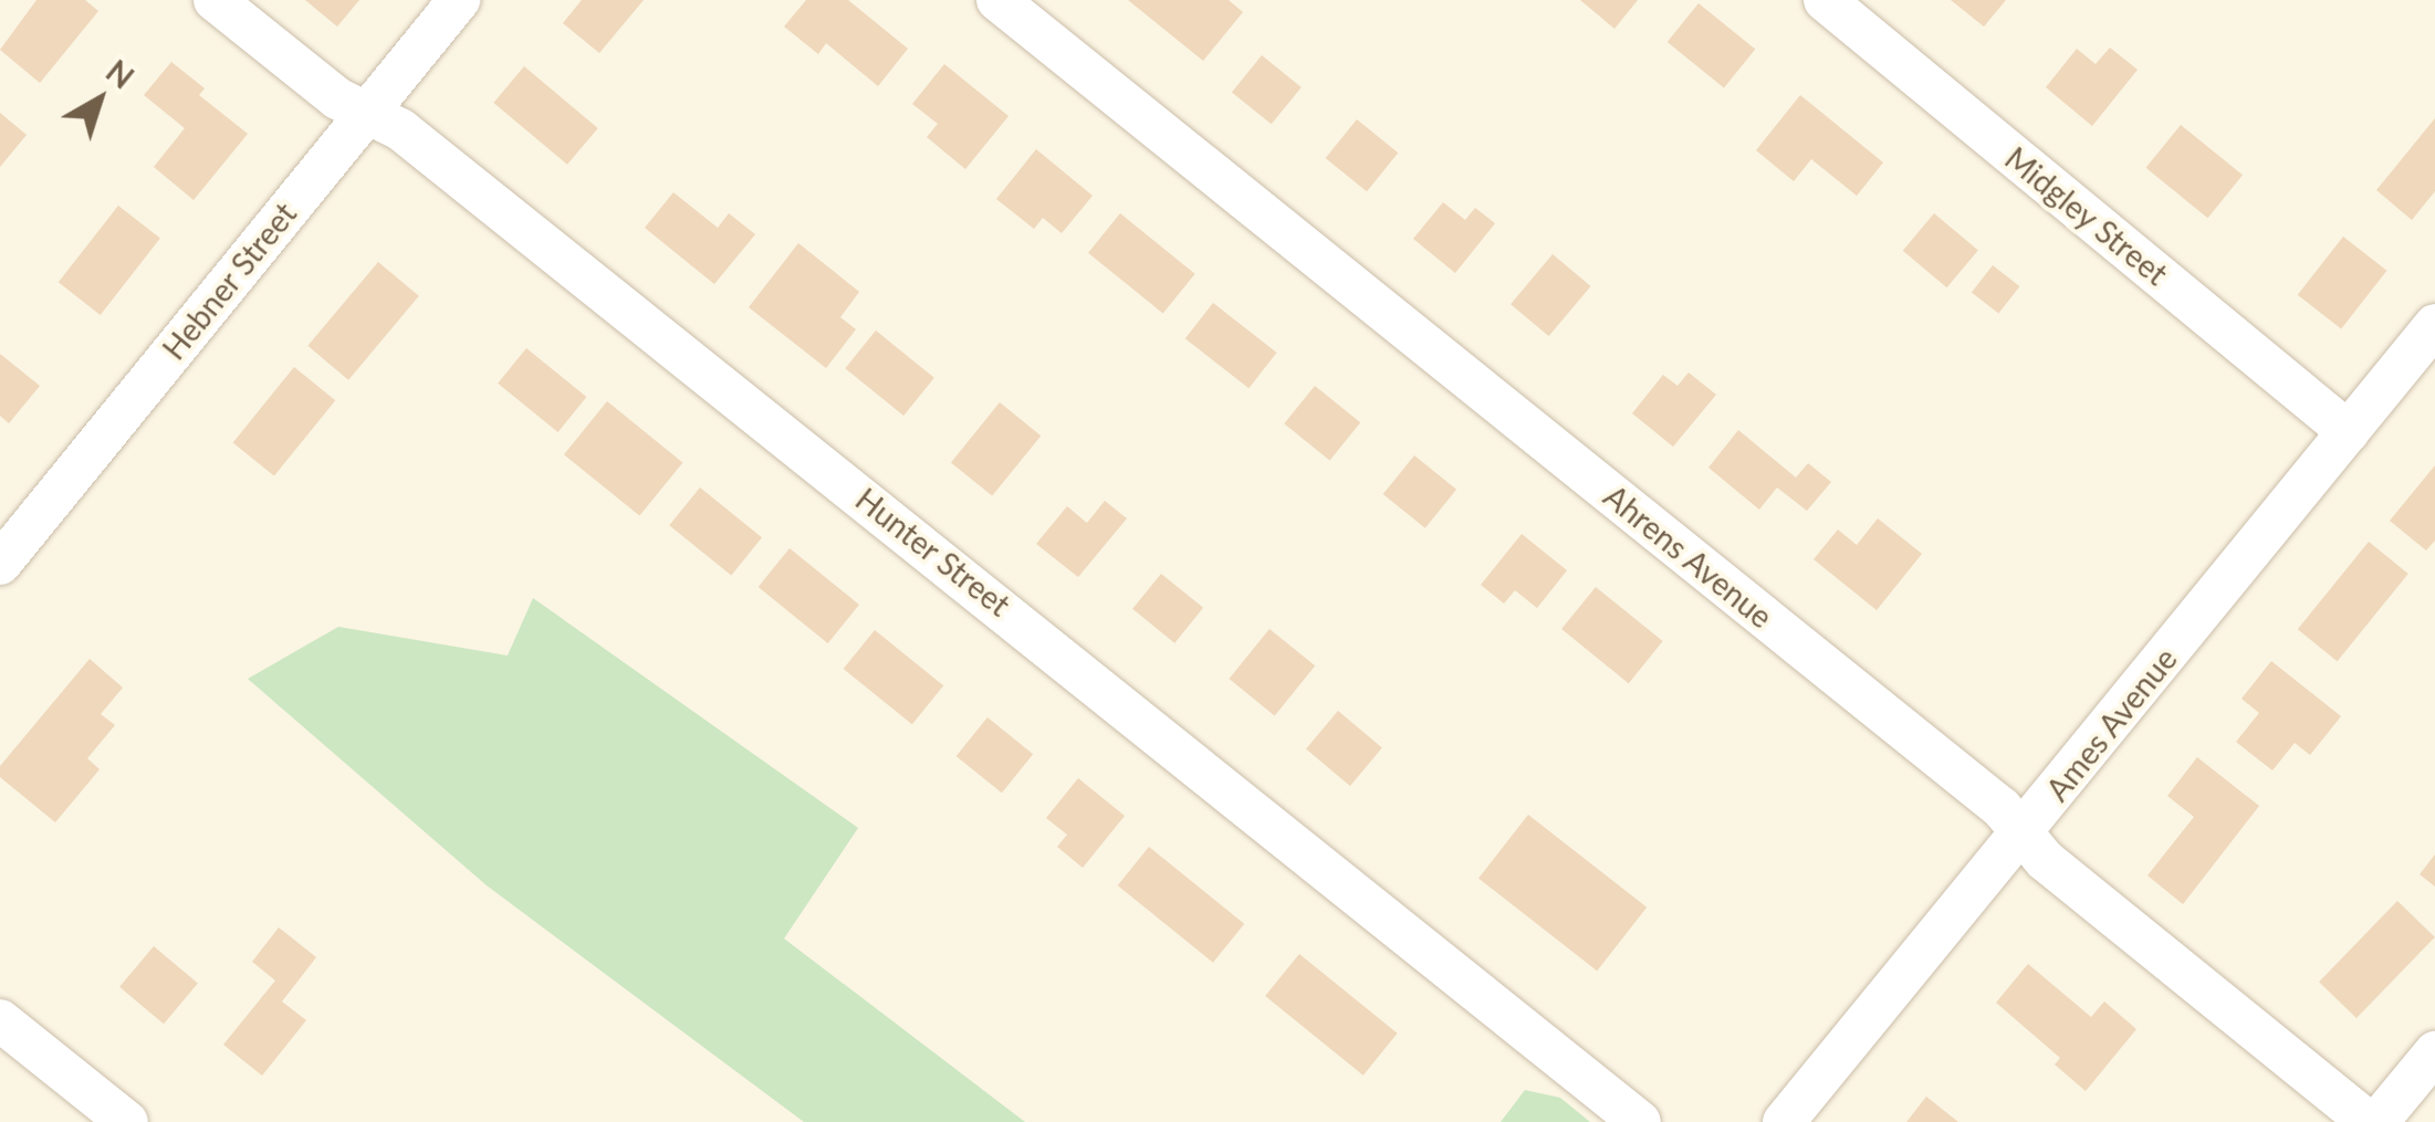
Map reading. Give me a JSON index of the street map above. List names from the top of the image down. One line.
{"streets":{"street":["Midgley Street","Hebner Street","Hunter Street","Ahrens Avenue","Ames Avenue"]},"crossings":[["Midgley Street","Ames Avenue"],["Hebner Street","Hunter Street"],["Ahrens Avenue","Ames Avenue"]],"north":"top right"}
